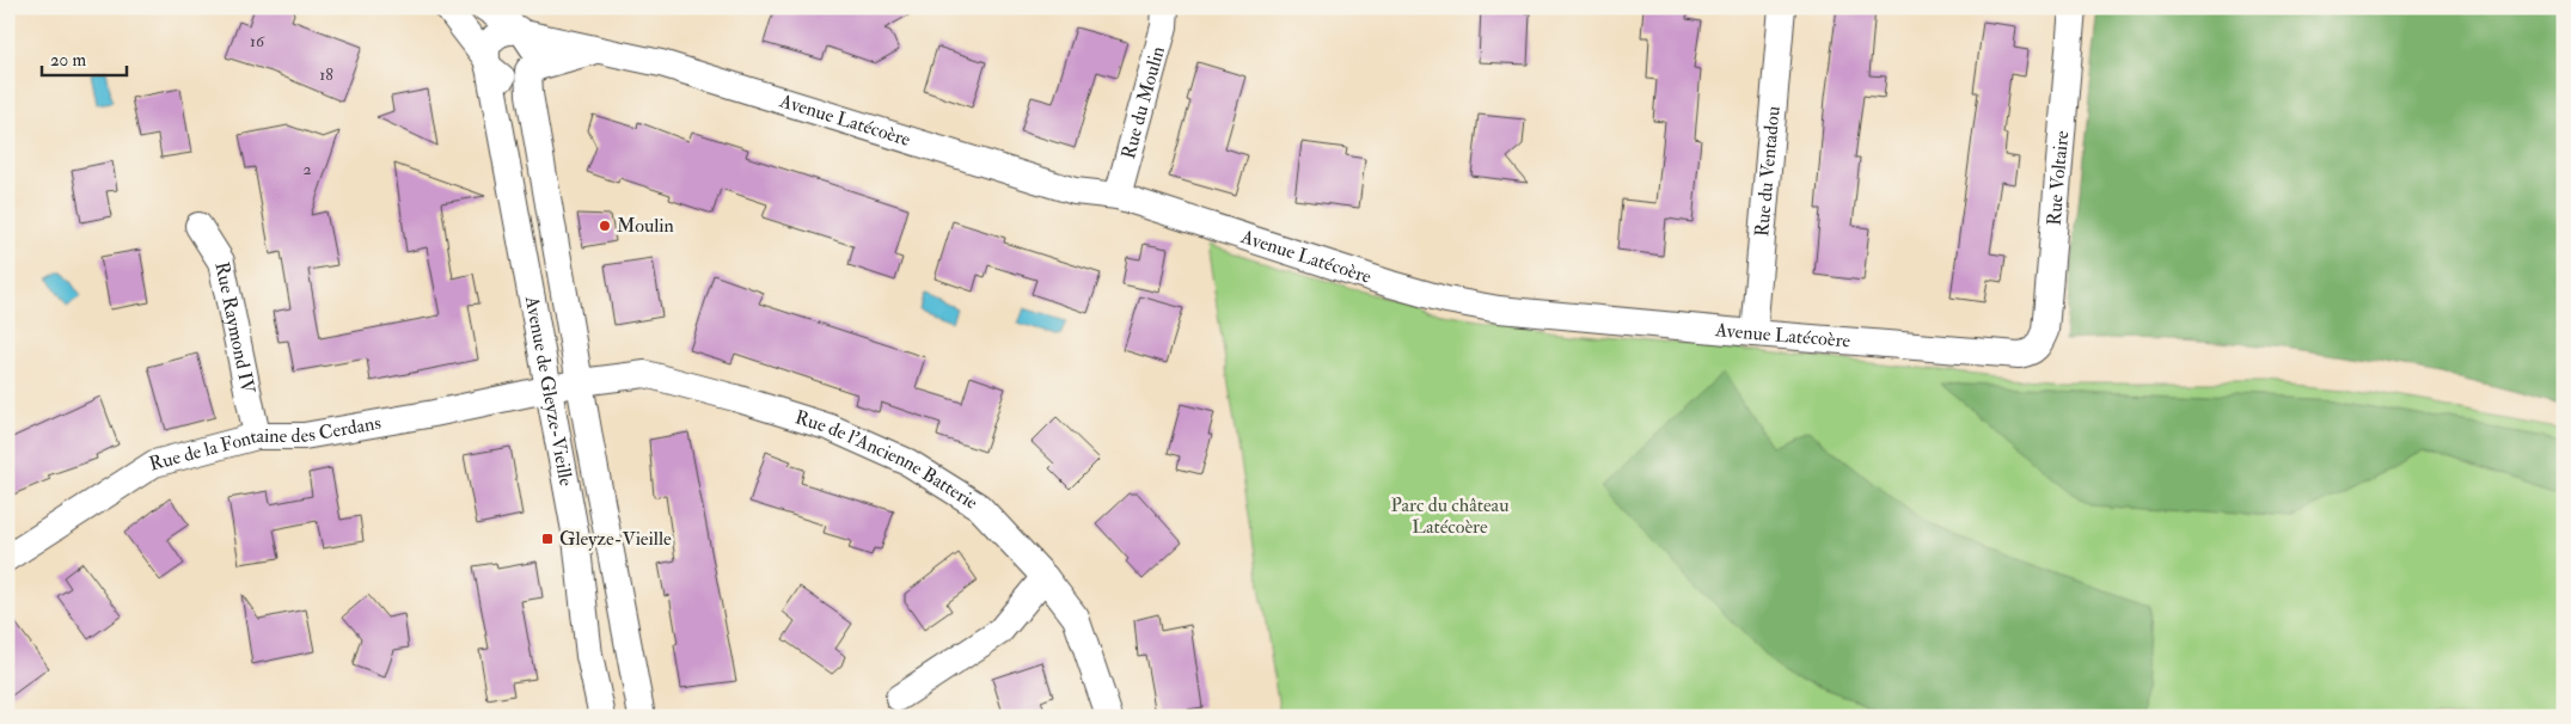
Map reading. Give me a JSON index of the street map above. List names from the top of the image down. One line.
{"streets":{"street":["Rue du Moulin","Avenue Latécoère","Rue du Ventadou","Rue Voltaire","Rue Raymond IV","Avenue de Gleyze-Vieille","Rue de la Fontaine des Cerdans","Rue de l'Ancienne Batterie"]},"crossings":[["Rue du Moulin","Avenue Latécoère"],["Avenue Latécoère","Rue du Ventadou"],["Avenue Latécoère","Rue Voltaire"],["Avenue Latécoère","Avenue de Gleyze-Vieille"],["Rue Raymond IV","Rue de la Fontaine des Cerdans"],["Avenue de Gleyze-Vieille","Rue de la Fontaine des Cerdans"],["Avenue de Gleyze-Vieille","Rue de l'Ancienne Batterie"],["Rue de la Fontaine des Cerdans","Rue de l'Ancienne Batterie"]],"parks":["Parc du château Latécoère"],"places":{"other":["Moulin"],"transit":["Gleyze-Vieille"]},"house_numbers":["16","18","2"],"scale_bar":"20 m"}
